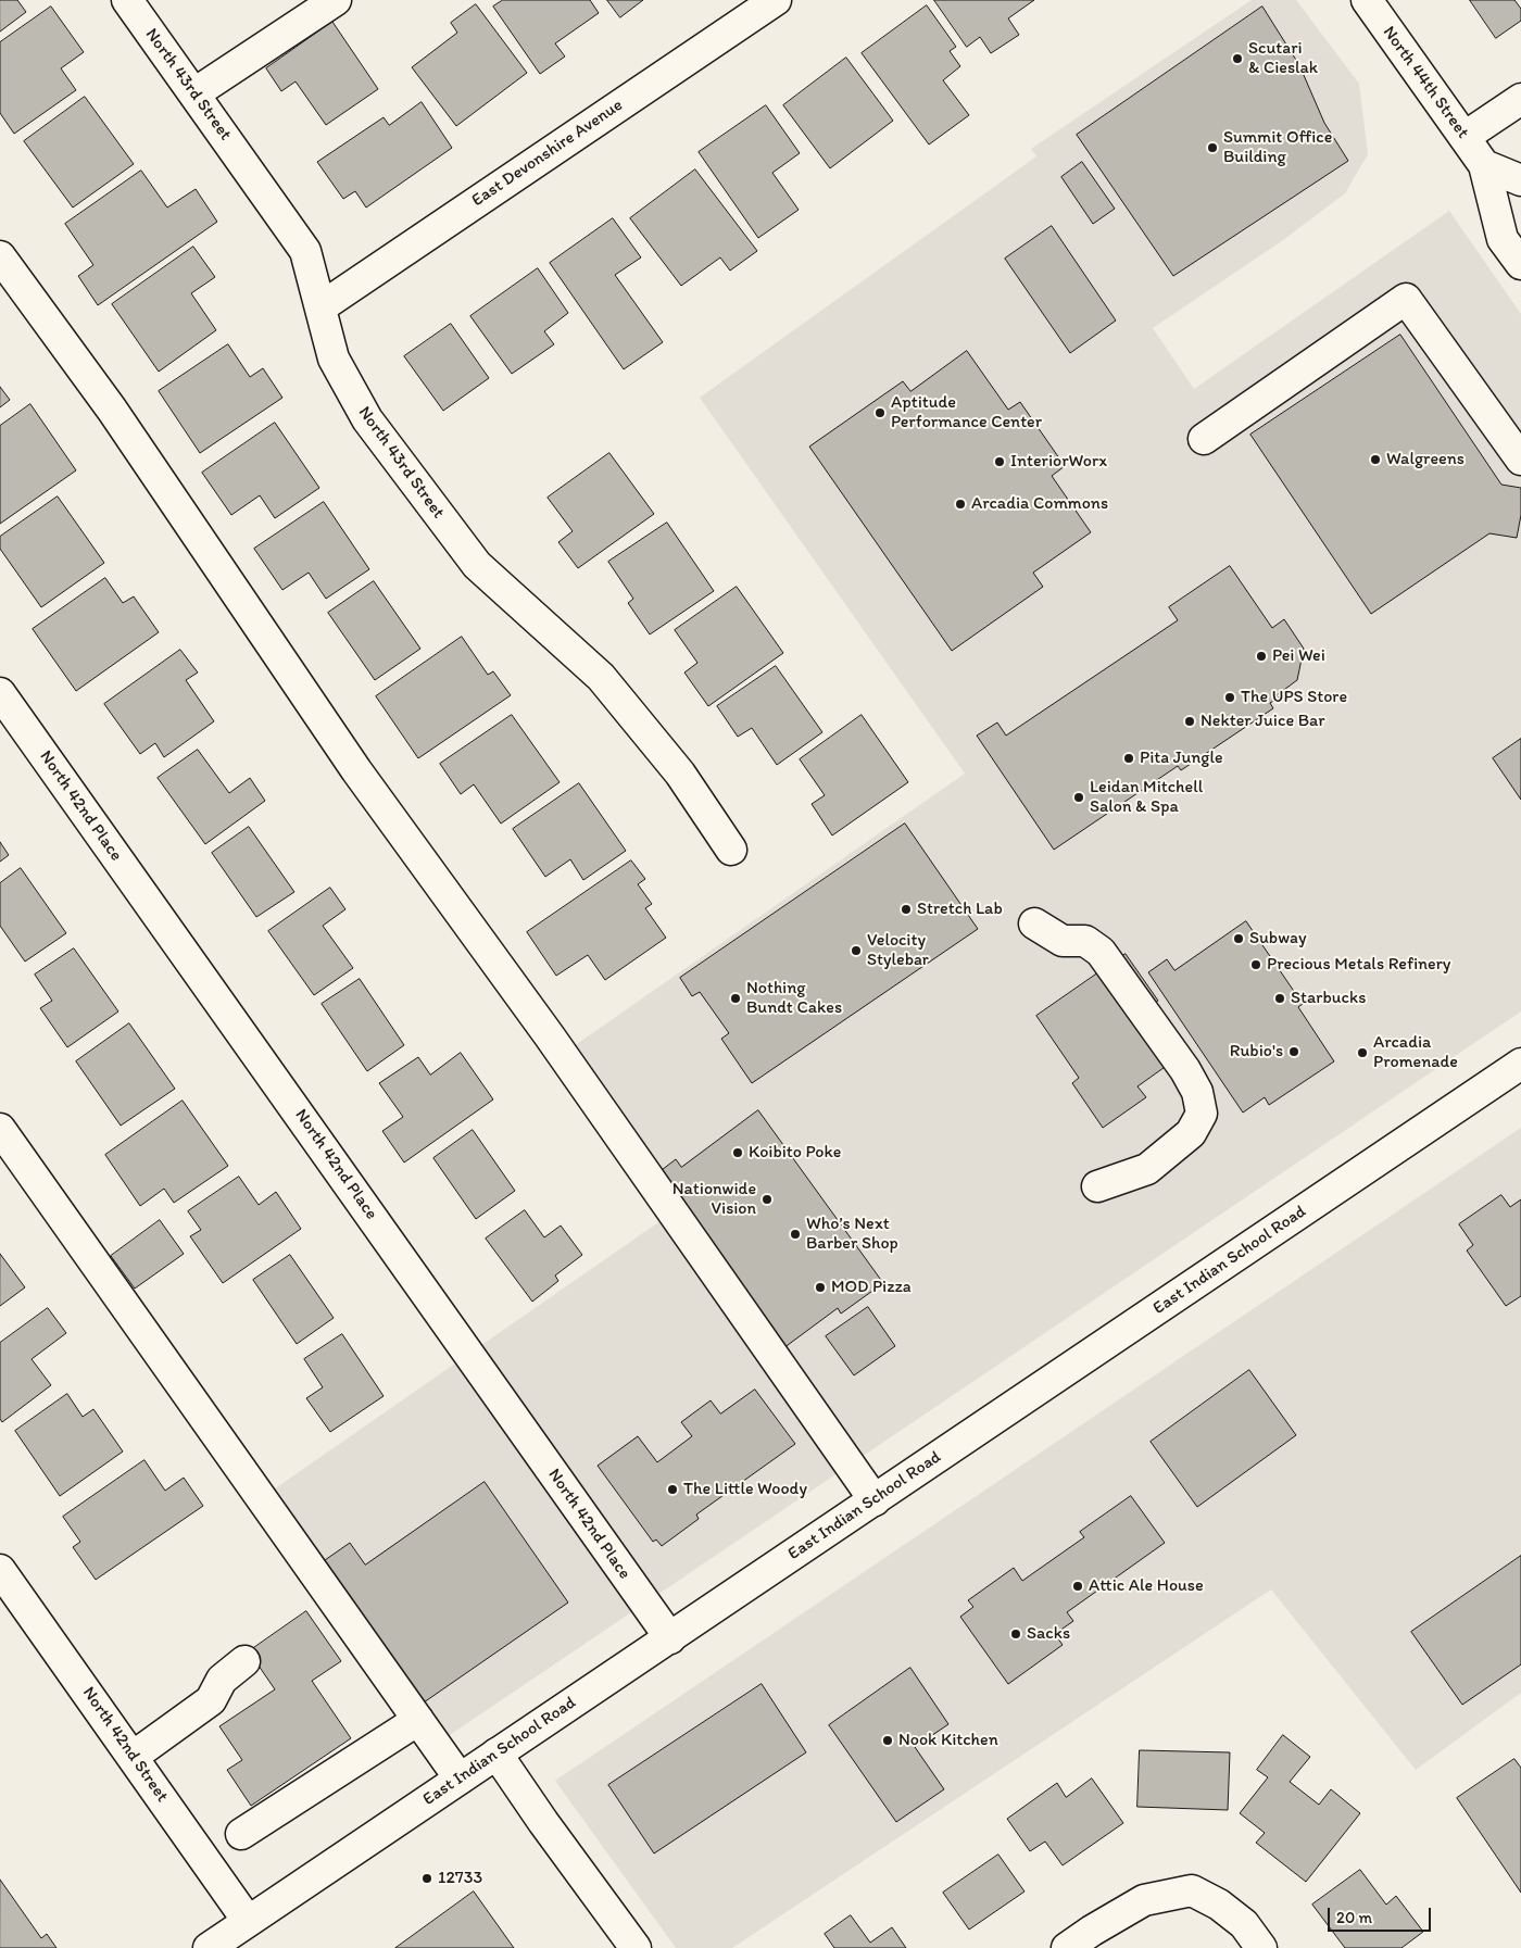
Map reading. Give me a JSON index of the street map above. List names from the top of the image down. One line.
{"streets":{"street":["North 44th Street","North 43rd Street","East Devonshire Avenue","North 42nd Place","East Indian School Road","North 42nd Street"]},"crossings":[["North 43rd Street","East Devonshire Avenue"],["North 42nd Place","East Indian School Road"],["East Indian School Road","North 42nd Street"]],"places":["Scutari & Cieslak","Summit Office Building","Aptitude Performance Center","Walgreens","InteriorWorx","Arcadia Commons","Pei Wei","The UPS Store","Nekter Juice Bar","Pita Jungle","Leidan Mitchell Salon & Spa","Stretch Lab","Subway","Velocity Stylebar","Precious Metals Refinery","Nothing Bundt Cakes","Starbucks","Rubio's","Arcadia Promenade","Koibito Poke","Nationwide Vision","Who’s Next Barber Shop","MOD Pizza","The Little Woody","Attic Ale House","Sacks","Nook Kitchen","12733"],"scale_bar":"20 m"}
